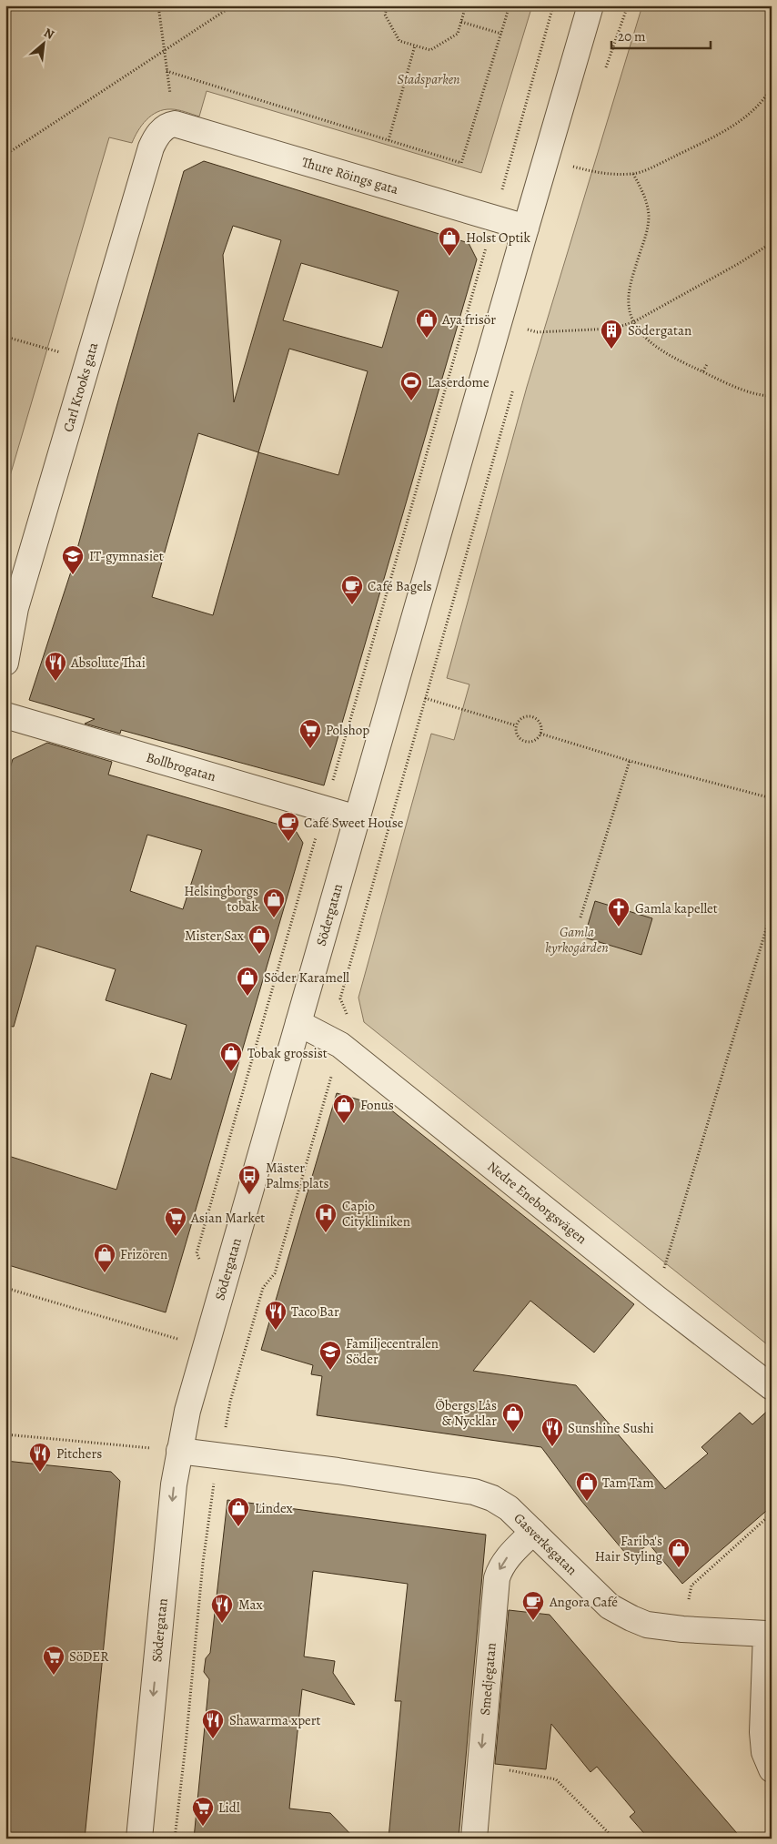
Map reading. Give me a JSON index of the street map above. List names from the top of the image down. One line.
{"streets":{"street":["Thure Röings gata","Carl Krooks gata","Bollbrogatan","Södergatan","Nedre Eneborgsvägen","Gasverksgatan","Smedjegatan"]},"crossings":[["Thure Röings gata","Carl Krooks gata"],["Thure Röings gata","Södergatan"],["Bollbrogatan","Södergatan"],["Södergatan","Nedre Eneborgsvägen"],["Södergatan","Gasverksgatan"],["Gasverksgatan","Smedjegatan"]],"one_way":["Smedjegatan"],"parks":["Stadsparken","Gamla kyrkogården"],"places":{"shop":["Holst Optik","Aya frisör","Helsingborgs tobak","Mister Sax","Söder Karamell","Tobak grossist","Fonus","Frizören","Öbergs Lås & Nycklar","Tam Tam","Lindex","Fariba's Hair Styling"],"building":["Södergatan"],"sports":["Laserdome"],"school or university":["IT-gymnasiet","Familjecentralen Söder"],"cafe":["Café Bagels","Café Sweet House","Angora Café"],"restaurant":["Absolute Thai","Taco Bar","Sunshine Sushi","Pitchers","Max","Shawarma xpert"],"supermarket":["Polshop","Asian Market","SöDER","Lidl"],"church":["Gamla kapellet"],"bus stop":["Mäster Palms plats"],"hospital":["Capio Citykliniken"]},"scale_bar":"20 m","north":"top right"}
